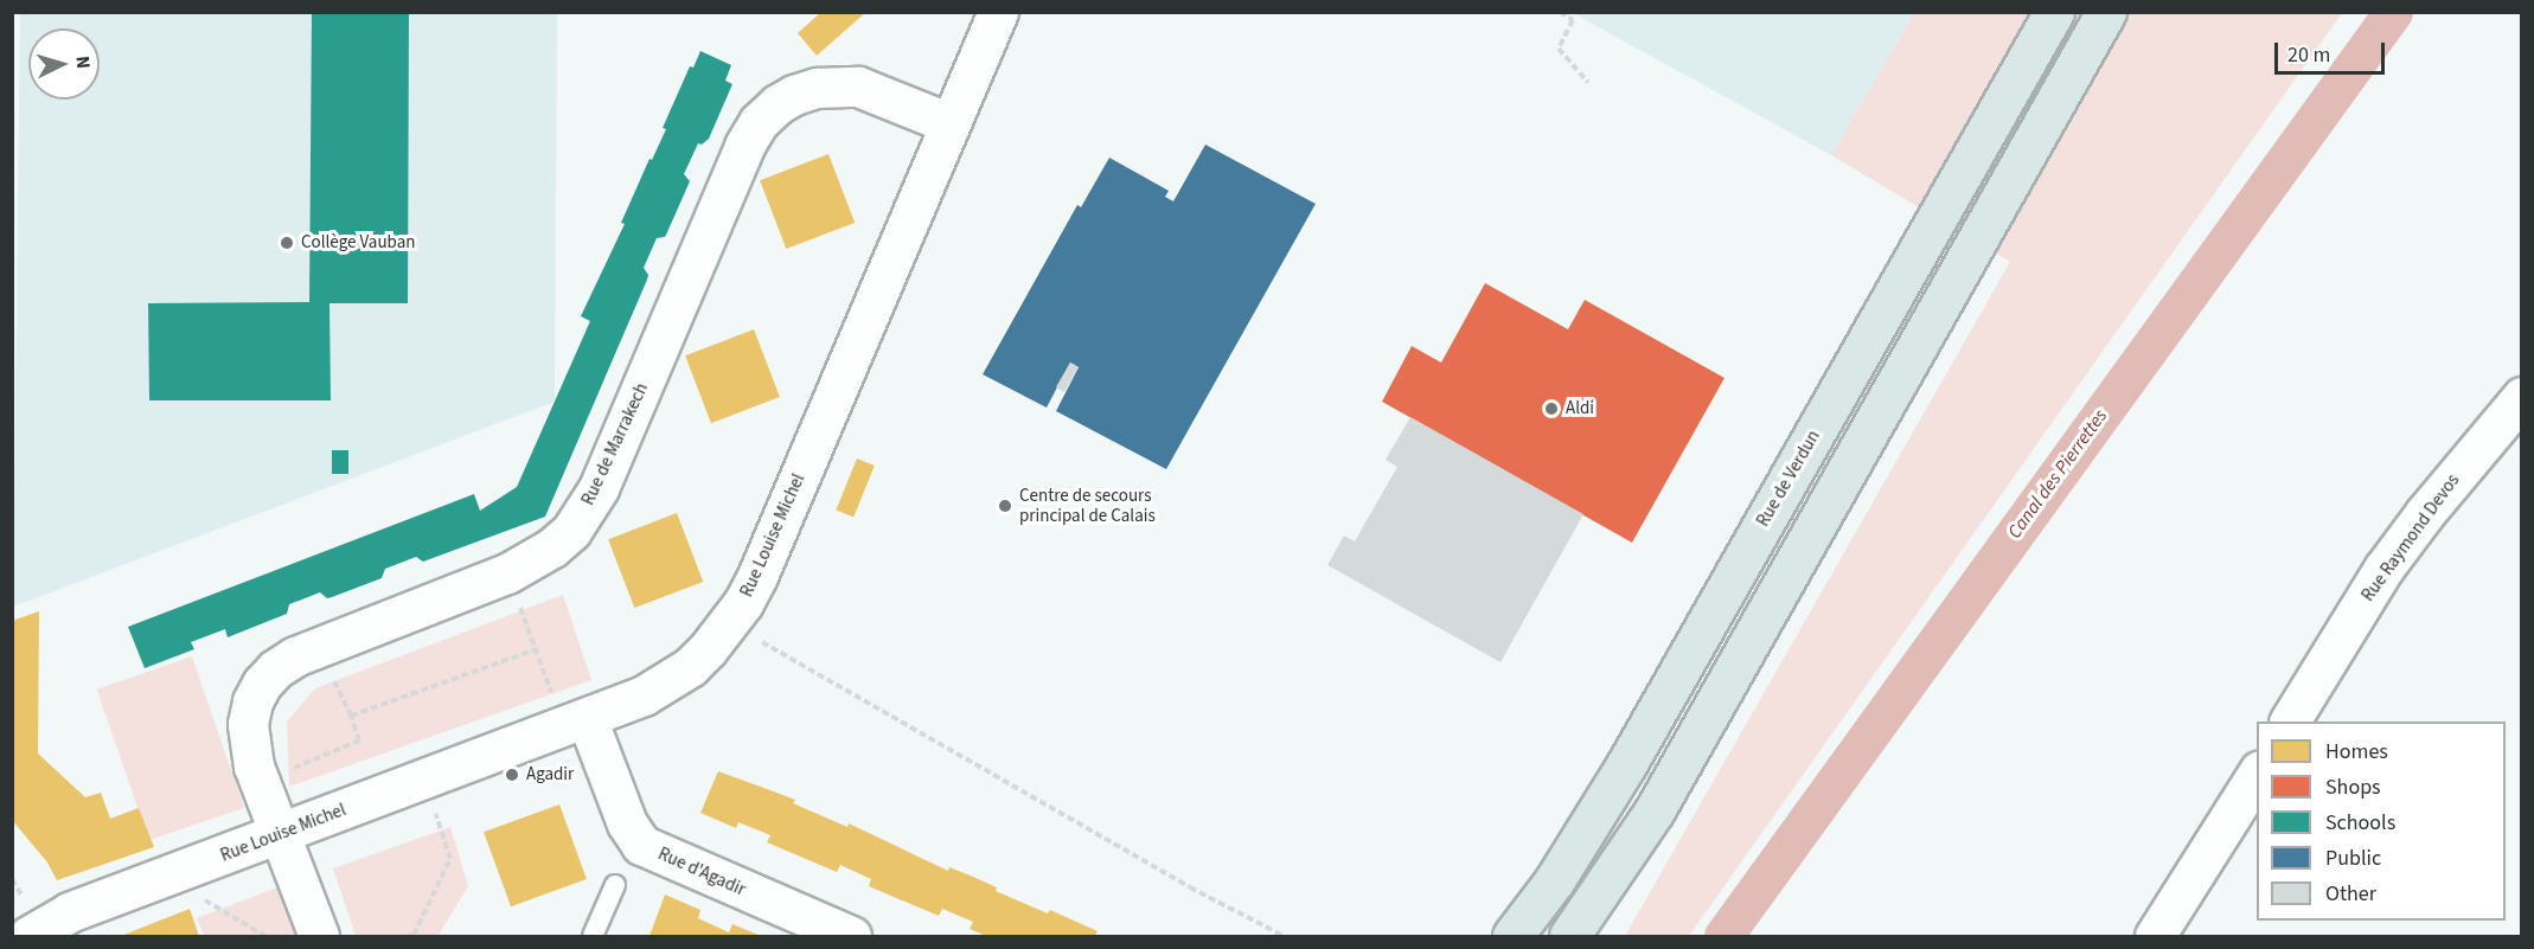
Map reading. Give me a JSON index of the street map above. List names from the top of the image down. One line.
{"streets":{"main road":["Rue de Verdun"],"street":["Rue de Marrakech","Rue Louise Michel","Rue Raymond Devos","Rue d'Agadir"]},"crossings":[["Rue de Marrakech","Rue Louise Michel"],["Rue Louise Michel","Rue d'Agadir"]],"water":["Canal des Pierrettes"],"places":["Collège Vauban","Aldi","Centre de secours principal de Calais","Agadir"],"legend":["Homes","Shops","Schools","Public","Other"],"scale_bar":"20 m","north":"right"}
